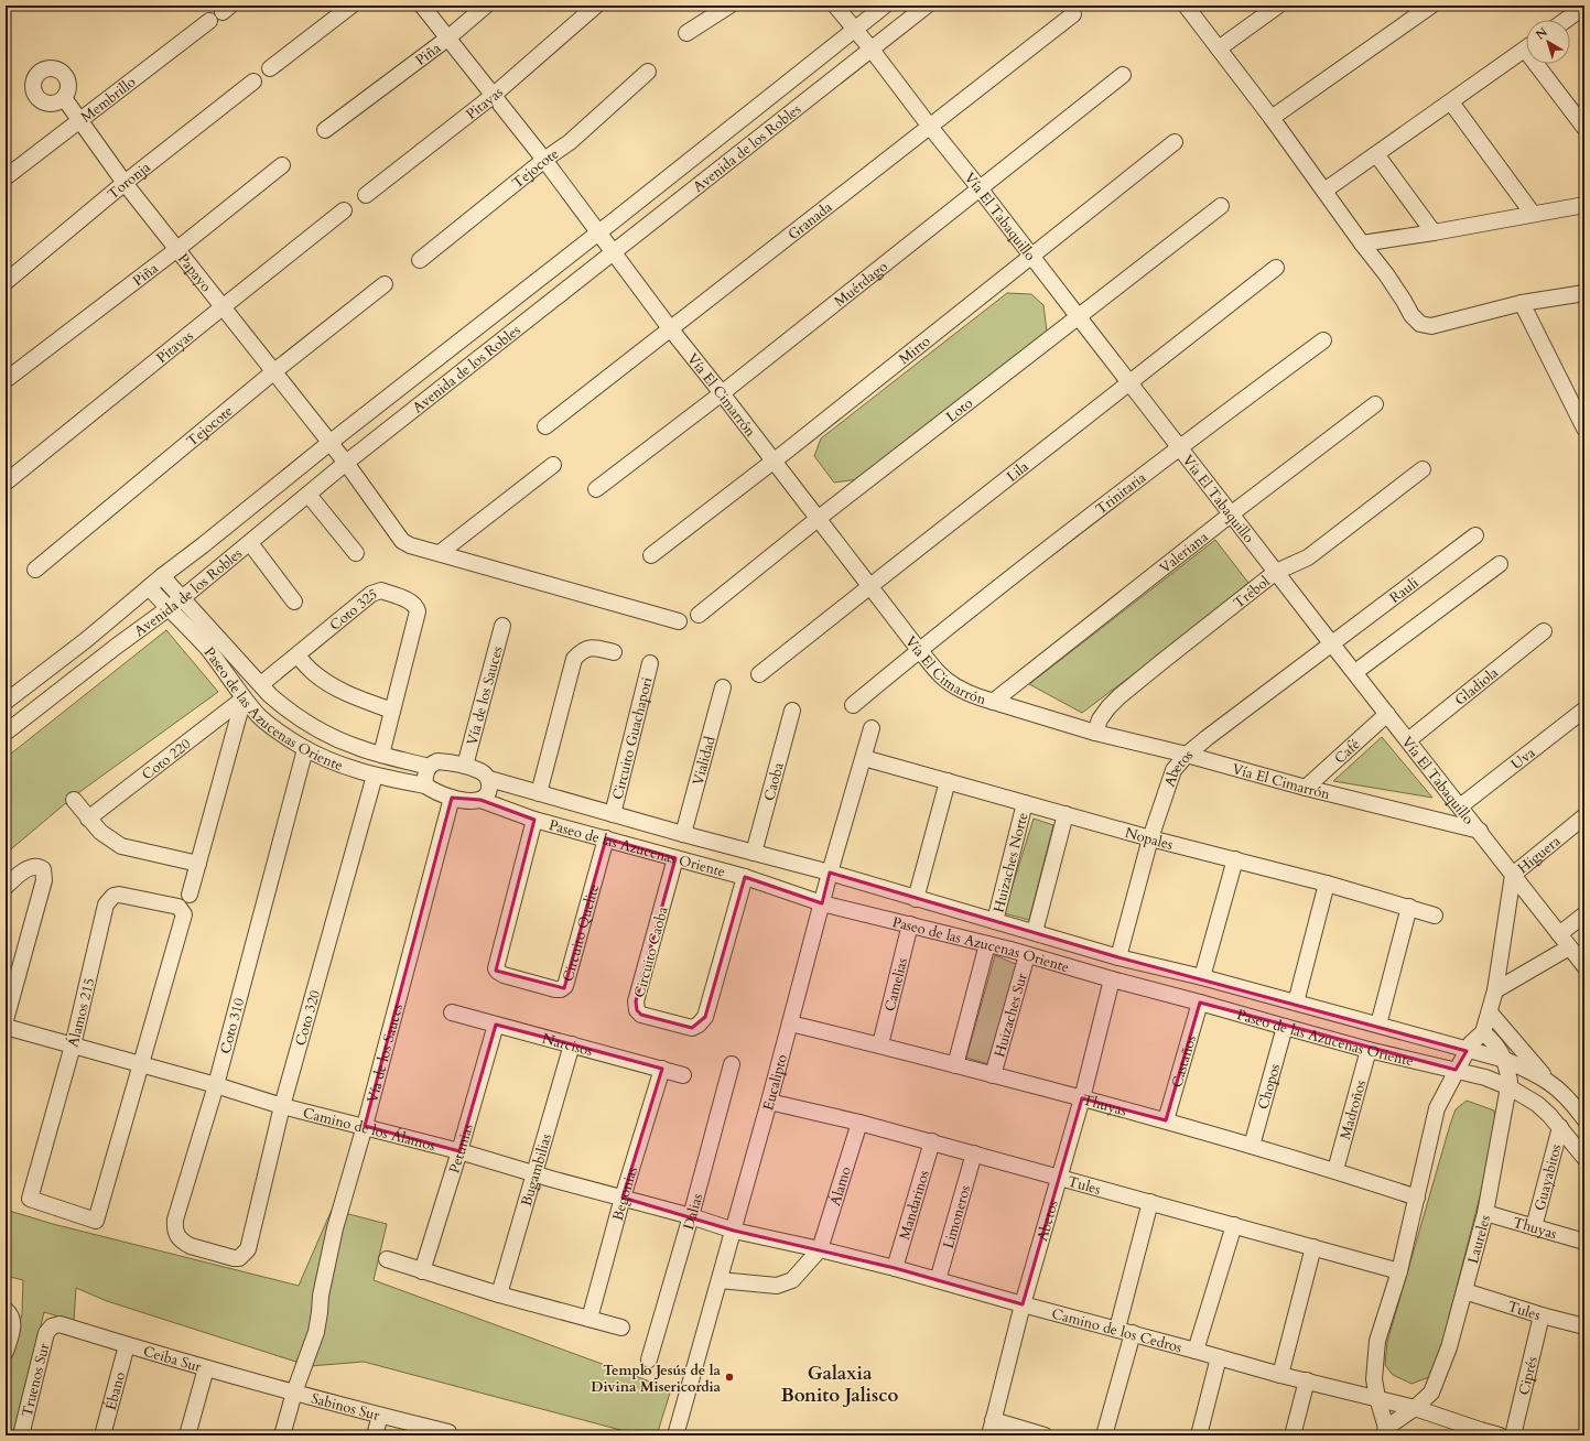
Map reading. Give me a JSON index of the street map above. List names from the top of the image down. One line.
{"streets":{"street":["Piña","Membrillo","Pitayas","Avenida de los Robles","Tejocote","Toronja","Vía El Tabaquillo","Granada","Papayo","Muérdago","Mirto","Vía El Cimarrón","Loto","Lila","Trinitaria","Valeriana","Rauli","Trébol","Coto 325","Gladiola","Vía de los Sauces","Paseo de las Azucenas Oriente","Circuito Guachapori","Café","Coto 220","Uva","Vialidad","Abetos","Caoba","Nopales","Higuera","Huizaches Norte","Circuito Quelite","Circuito Caoba","Camelias","Álamos 215","Huizaches Sur","Coto 320","Coto 310","Narcisos","Castaños","Eucalipto","Chopos","Thuyas","Madroños","Camino de los Álamos","Petunias","Bugambilias","Guayabitos","Tules","Álamo","Begonias","Mandarinos","Dalias","Limoneros","Laureles","Camino de los Cedros","Ceiba Sur","Ciprés","Truenos Sur","Ébano","Sabinos Sur"]},"crossings":[["Piña","Papayo"],["Piña","Vía El Cimarrón"],["Membrillo","Papayo"],["Pitayas","Papayo"],["Pitayas","Vía El Cimarrón"],["Avenida de los Robles","Vía El Tabaquillo"],["Avenida de los Robles","Papayo"],["Avenida de los Robles","Vía El Cimarrón"],["Avenida de los Robles","Paseo de las Azucenas Oriente"],["Tejocote","Papayo"],["Tejocote","Vía El Cimarrón"],["Toronja","Papayo"],["Vía El Tabaquillo","Granada"],["Vía El Tabaquillo","Muérdago"],["Vía El Tabaquillo","Mirto"],["Vía El Tabaquillo","Vía El Cimarrón"],["Vía El Tabaquillo","Loto"],["Vía El Tabaquillo","Lila"],["Vía El Tabaquillo","Trinitaria"],["Vía El Tabaquillo","Valeriana"],["Vía El Tabaquillo","Rauli"],["Vía El Tabaquillo","Trébol"],["Vía El Tabaquillo","Gladiola"],["Vía El Tabaquillo","Café"],["Vía El Tabaquillo","Uva"],["Vía El Tabaquillo","Abetos"],["Vía El Tabaquillo","Higuera"],["Vía El Tabaquillo","Laureles"],["Granada","Vía El Cimarrón"],["Muérdago","Vía El Cimarrón"],["Mirto","Vía El Cimarrón"],["Vía El Cimarrón","Loto"],["Vía El Cimarrón","Lila"],["Vía El Cimarrón","Trinitaria"],["Vía El Cimarrón","Valeriana"],["Vía El Cimarrón","Trébol"],["Vía El Cimarrón","Café"],["Vía El Cimarrón","Abetos"],["Rauli","Abetos"],["Coto 325","Paseo de las Azucenas Oriente"],["Vía de los Sauces","Paseo de las Azucenas Oriente"],["Vía de los Sauces","Camino de los Álamos"],["Vía de los Sauces","Ceiba Sur"],["Vía de los Sauces","Sabinos Sur"],["Paseo de las Azucenas Oriente","Circuito Guachapori"],["Paseo de las Azucenas Oriente","Coto 220"],["Paseo de las Azucenas Oriente","Vialidad"],["Paseo de las Azucenas Oriente","Abetos"],["Paseo de las Azucenas Oriente","Caoba"],["Paseo de las Azucenas Oriente","Huizaches Norte"],["Paseo de las Azucenas Oriente","Circuito Quelite"],["Paseo de las Azucenas Oriente","Circuito Caoba"],["Paseo de las Azucenas Oriente","Camelias"],["Paseo de las Azucenas Oriente","Huizaches Sur"],["Paseo de las Azucenas Oriente","Coto 320"],["Paseo de las Azucenas Oriente","Coto 310"],["Paseo de las Azucenas Oriente","Castaños"],["Paseo de las Azucenas Oriente","Eucalipto"],["Paseo de las Azucenas Oriente","Chopos"],["Paseo de las Azucenas Oriente","Madroños"],["Paseo de las Azucenas Oriente","Guayabitos"],["Paseo de las Azucenas Oriente","Laureles"],["Abetos","Nopales"],["Abetos","Thuyas"],["Abetos","Tules"],["Abetos","Camino de los Cedros"],["Nopales","Huizaches Norte"],["Nopales","Eucalipto"],["Higuera","Laureles"],["Camelias","Thuyas"],["Álamos 215","Camino de los Álamos"],["Huizaches Sur","Thuyas"],["Coto 320","Coto 310"],["Coto 320","Camino de los Álamos"],["Coto 310","Camino de los Álamos"],["Narcisos","Petunias"],["Narcisos","Bugambilias"],["Narcisos","Begonias"],["Castaños","Thuyas"],["Eucalipto","Thuyas"],["Eucalipto","Camino de los Álamos"],["Eucalipto","Tules"],["Eucalipto","Camino de los Cedros"],["Chopos","Thuyas"],["Thuyas","Madroños"],["Thuyas","Guayabitos"],["Thuyas","Laureles"],["Camino de los Álamos","Petunias"],["Camino de los Álamos","Bugambilias"],["Camino de los Álamos","Begonias"],["Camino de los Álamos","Dalias"],["Camino de los Álamos","Camino de los Cedros"],["Tules","Álamo"],["Tules","Mandarinos"],["Tules","Limoneros"],["Tules","Laureles"],["Tules","Ciprés"],["Álamo","Camino de los Cedros"],["Mandarinos","Camino de los Cedros"],["Limoneros","Camino de los Cedros"],["Laureles","Camino de los Cedros"],["Ceiba Sur","Truenos Sur"],["Ceiba Sur","Ébano"],["Ceiba Sur","Sabinos Sur"]],"districts":["Galaxia Bonito Jalisco"],"places":["Templo Jesús de la Divina Misericordia"],"north":"top left"}
